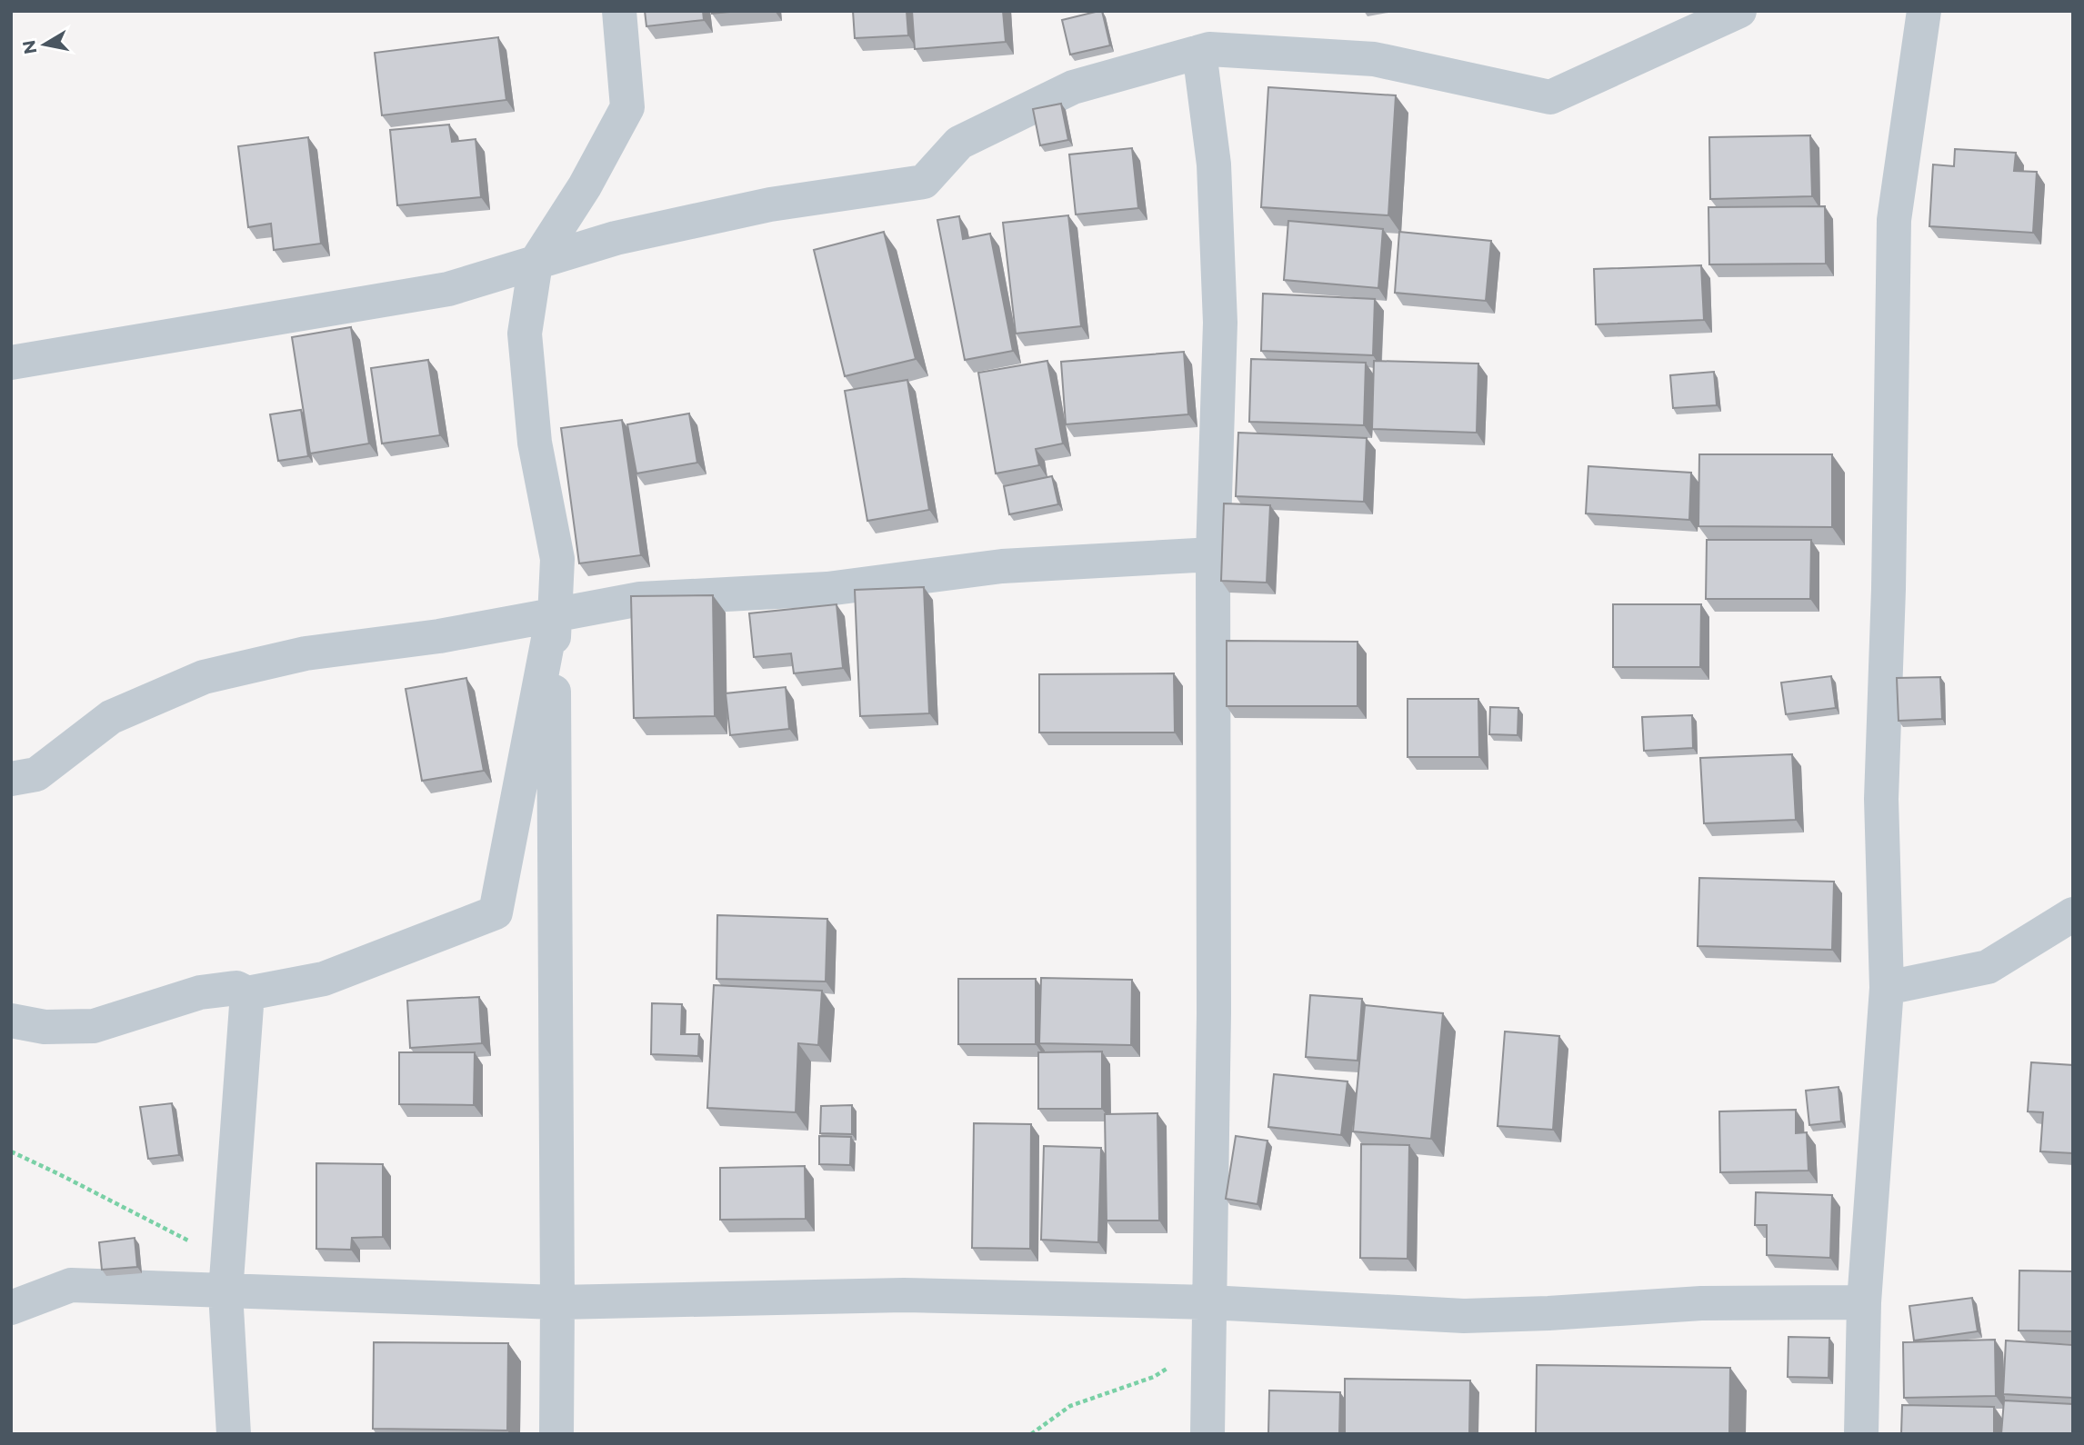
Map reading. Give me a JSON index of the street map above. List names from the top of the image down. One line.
{"north":"left"}
